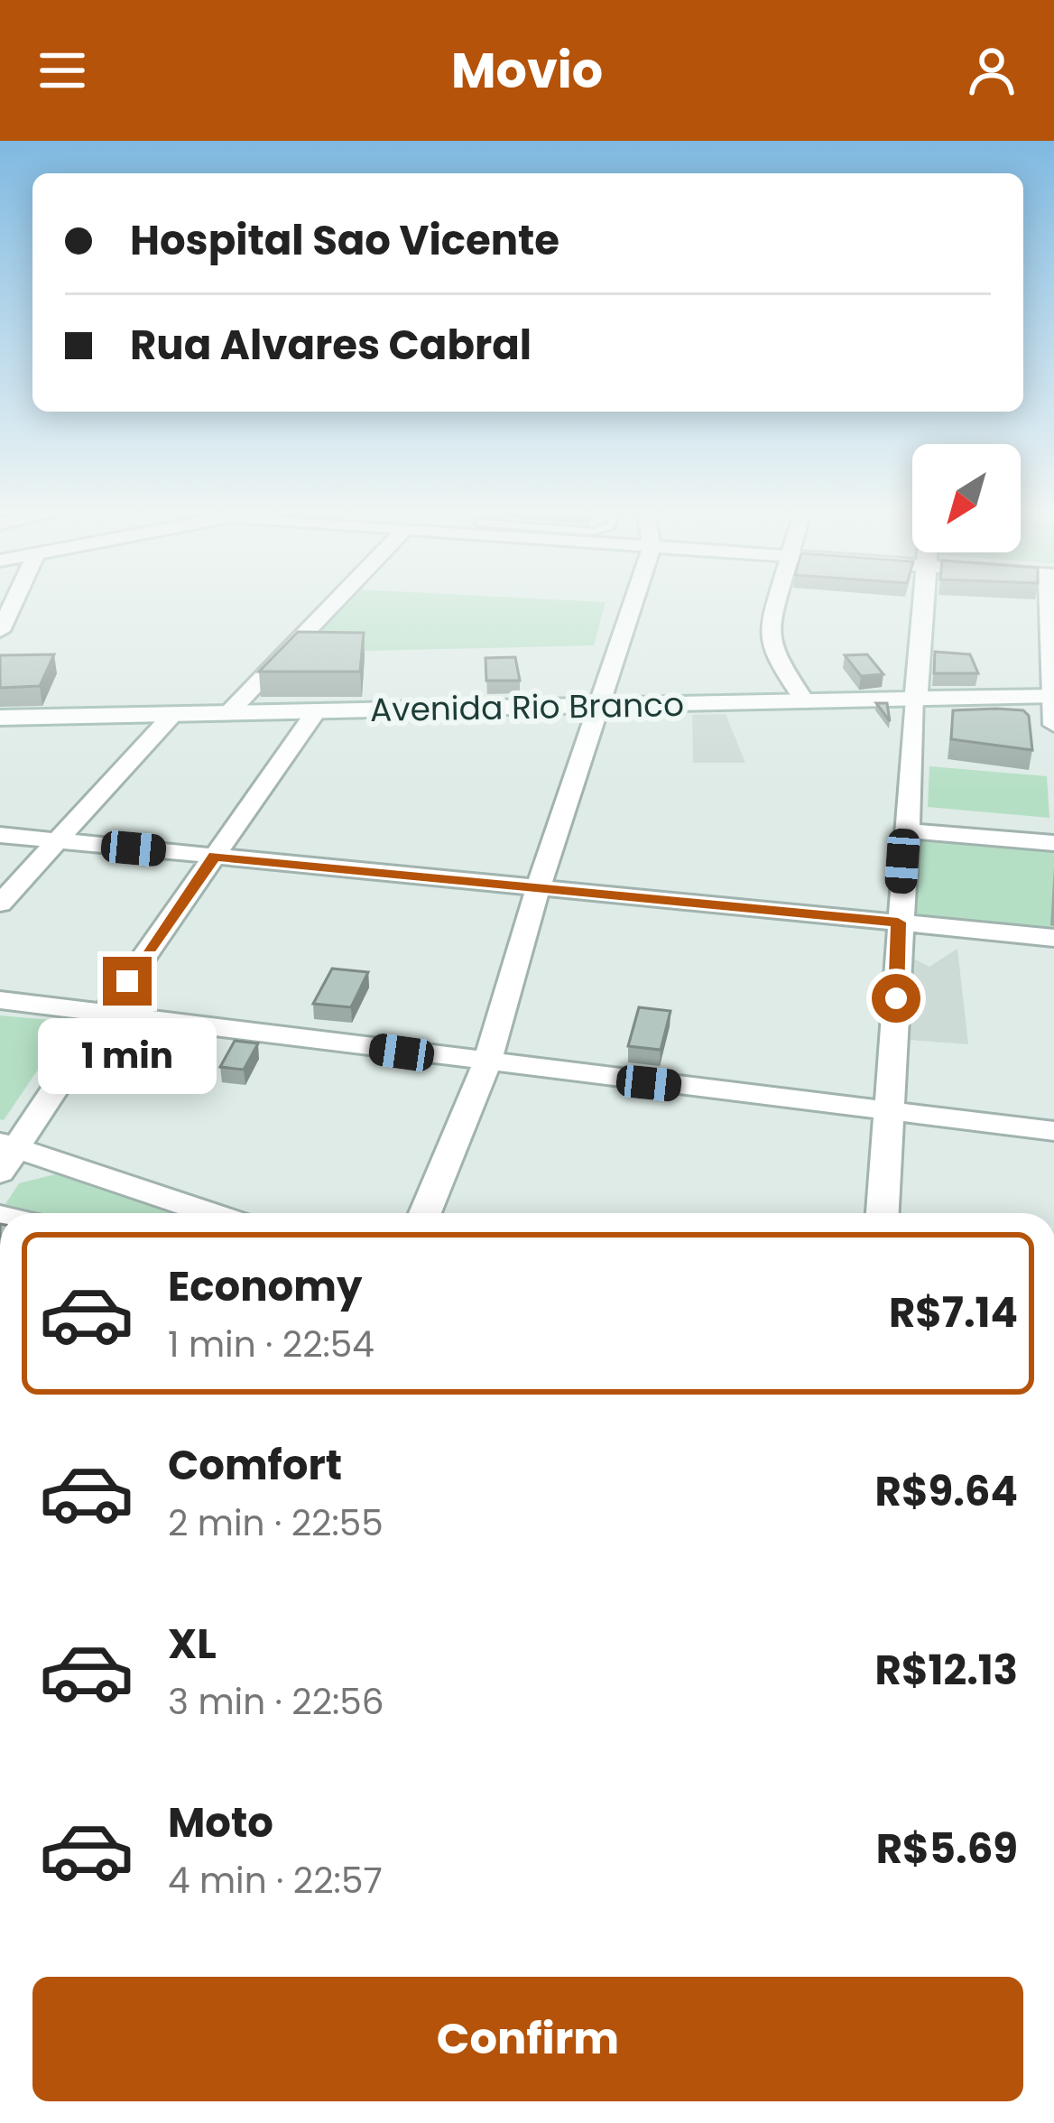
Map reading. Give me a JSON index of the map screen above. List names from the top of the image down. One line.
{"streets":{"main road":["Avenida Rio Branco"]},"north":"bottom left","page":{"header":"Movio","banner":["Hospital Sao Vicente","Rua Alvares Cabral"],"bubble":"1 min","list":[{"name":"Economy","note":"1 min · 22:54","value":"R$7.14"},{"name":"Comfort","note":"2 min · 22:55","value":"R$9.64"},{"name":"XL","note":"3 min · 22:56","value":"R$12.13"},{"name":"Moto","note":"4 min · 22:57","value":"R$5.69"}],"buttons":"Confirm"}}
